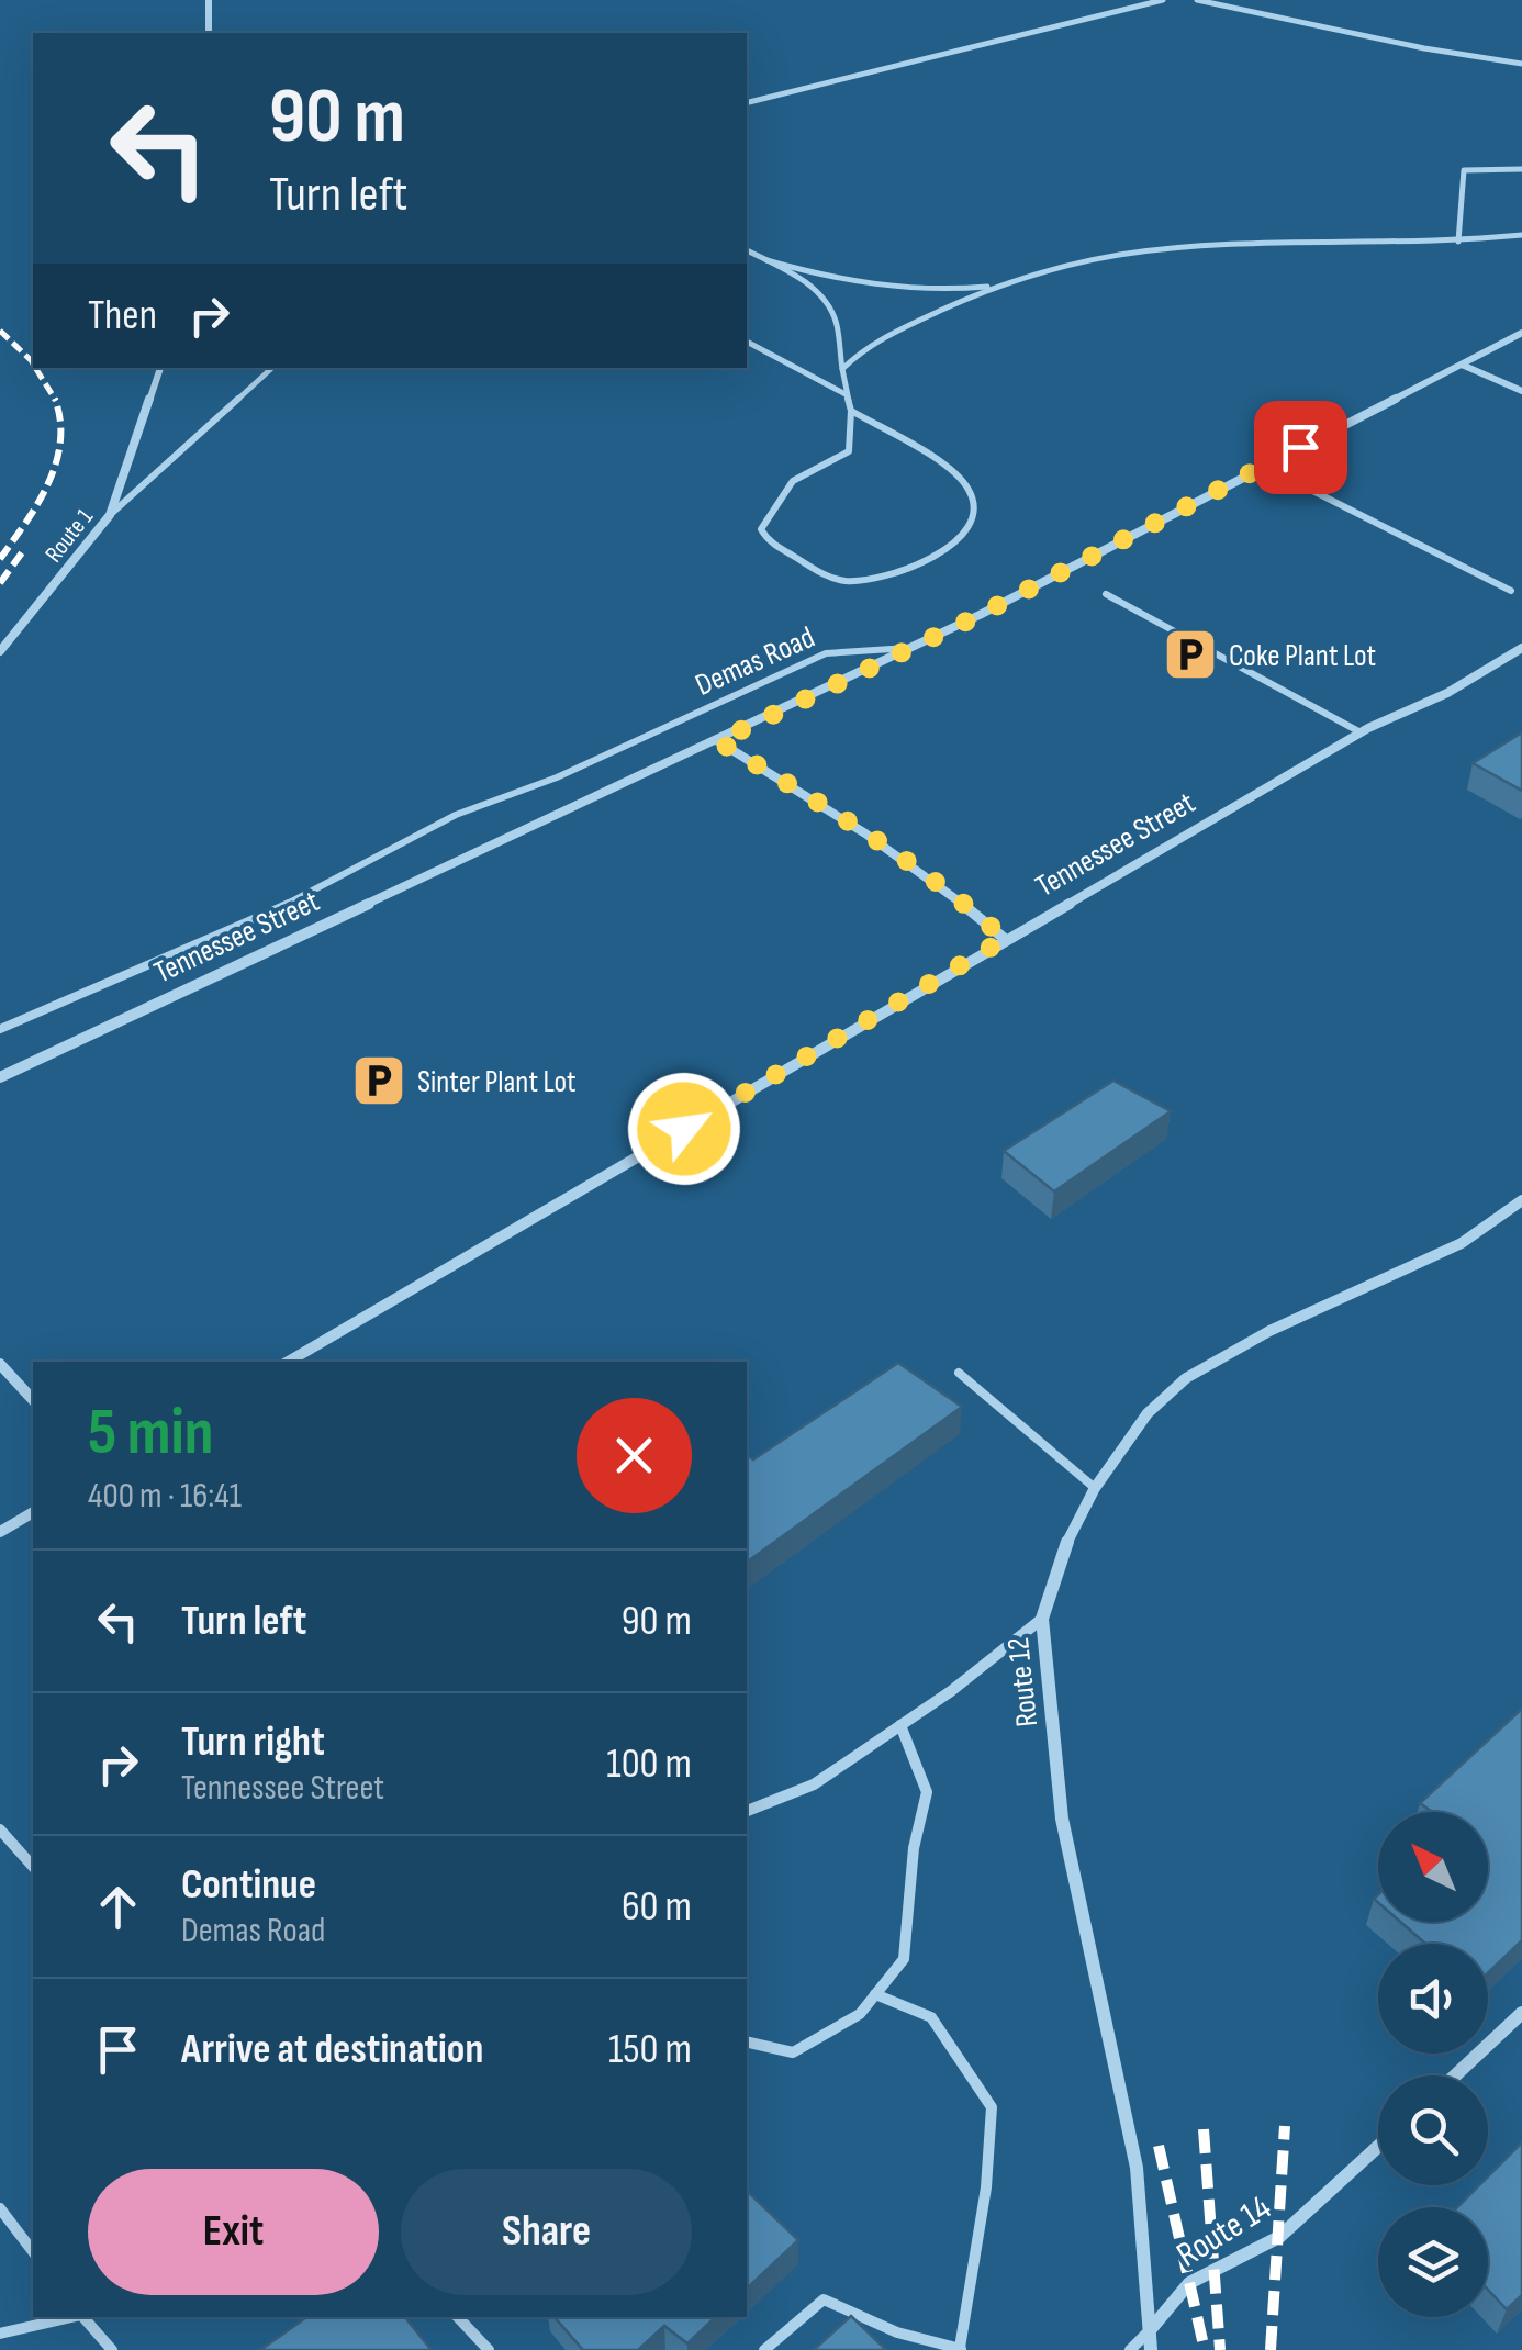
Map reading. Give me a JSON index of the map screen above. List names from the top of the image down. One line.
{"streets":{"street":["Route 1","Demas Road","Tennessee Street","Route 12","Route 14"]},"crossings":[["Demas Road","Tennessee Street"],["Route 12","Route 14"]],"places":{"parking":["Coke Plant Lot","Sinter Plant Lot"]},"north":"top left","page":{"turn":["90 m","Turn left"],"then":"Then","heading":["5 min","400 m · 16:41"],"list":[{"name":"Turn left","value":"90 m"},{"name":"Turn right","note":"Tennessee Street","value":"100 m"},{"name":"Continue","note":"Demas Road","value":"60 m"},{"name":"Arrive at destination","value":"150 m"}],"buttons":["Exit","Share"]}}
